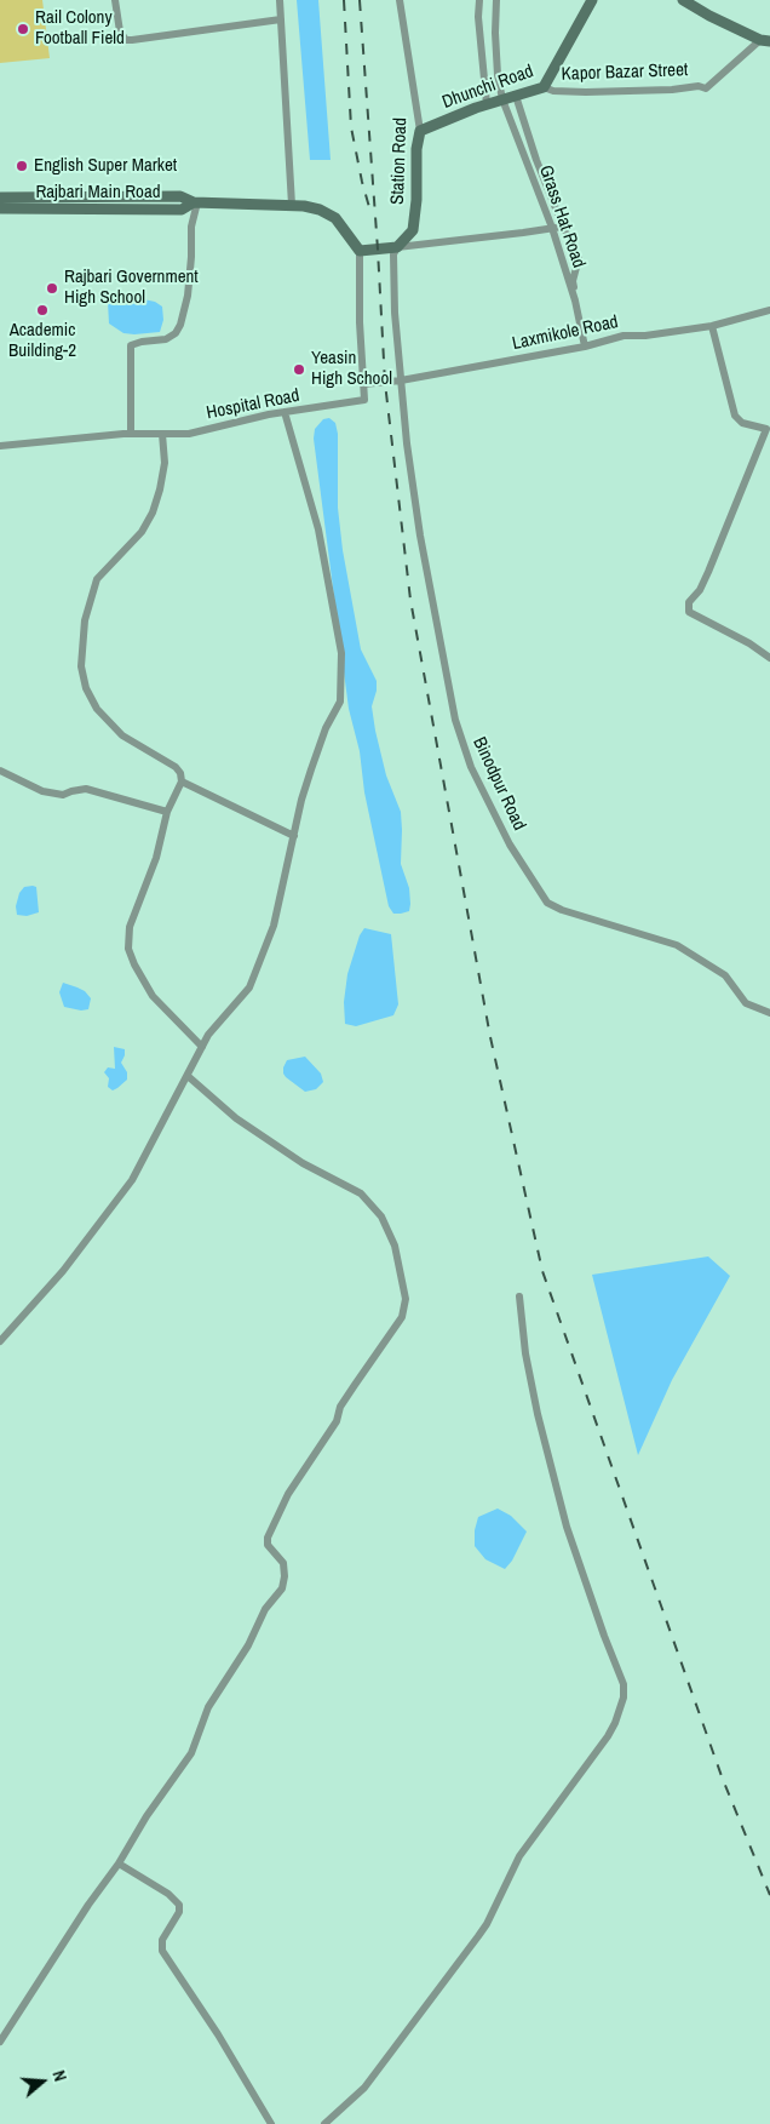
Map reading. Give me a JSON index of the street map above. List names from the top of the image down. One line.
{"streets":{"street":["Kapor Bazar Street","Dhunchi Road","Station Road","Rajbari Main Road","Grass Hat Road","Laxmikole Road","Hospital Road","Binodpur Road"]},"crossings":[["Kapor Bazar Street","Dhunchi Road"],["Dhunchi Road","Station Road"],["Dhunchi Road","Grass Hat Road"],["Station Road","Binodpur Road"],["Grass Hat Road","Laxmikole Road"],["Laxmikole Road","Hospital Road"],["Laxmikole Road","Binodpur Road"]],"places":["Rail Colony Football Field","English Super Market","Rajbari Government High School","Academic Building-2","Yeasin High School"],"north":"right"}
